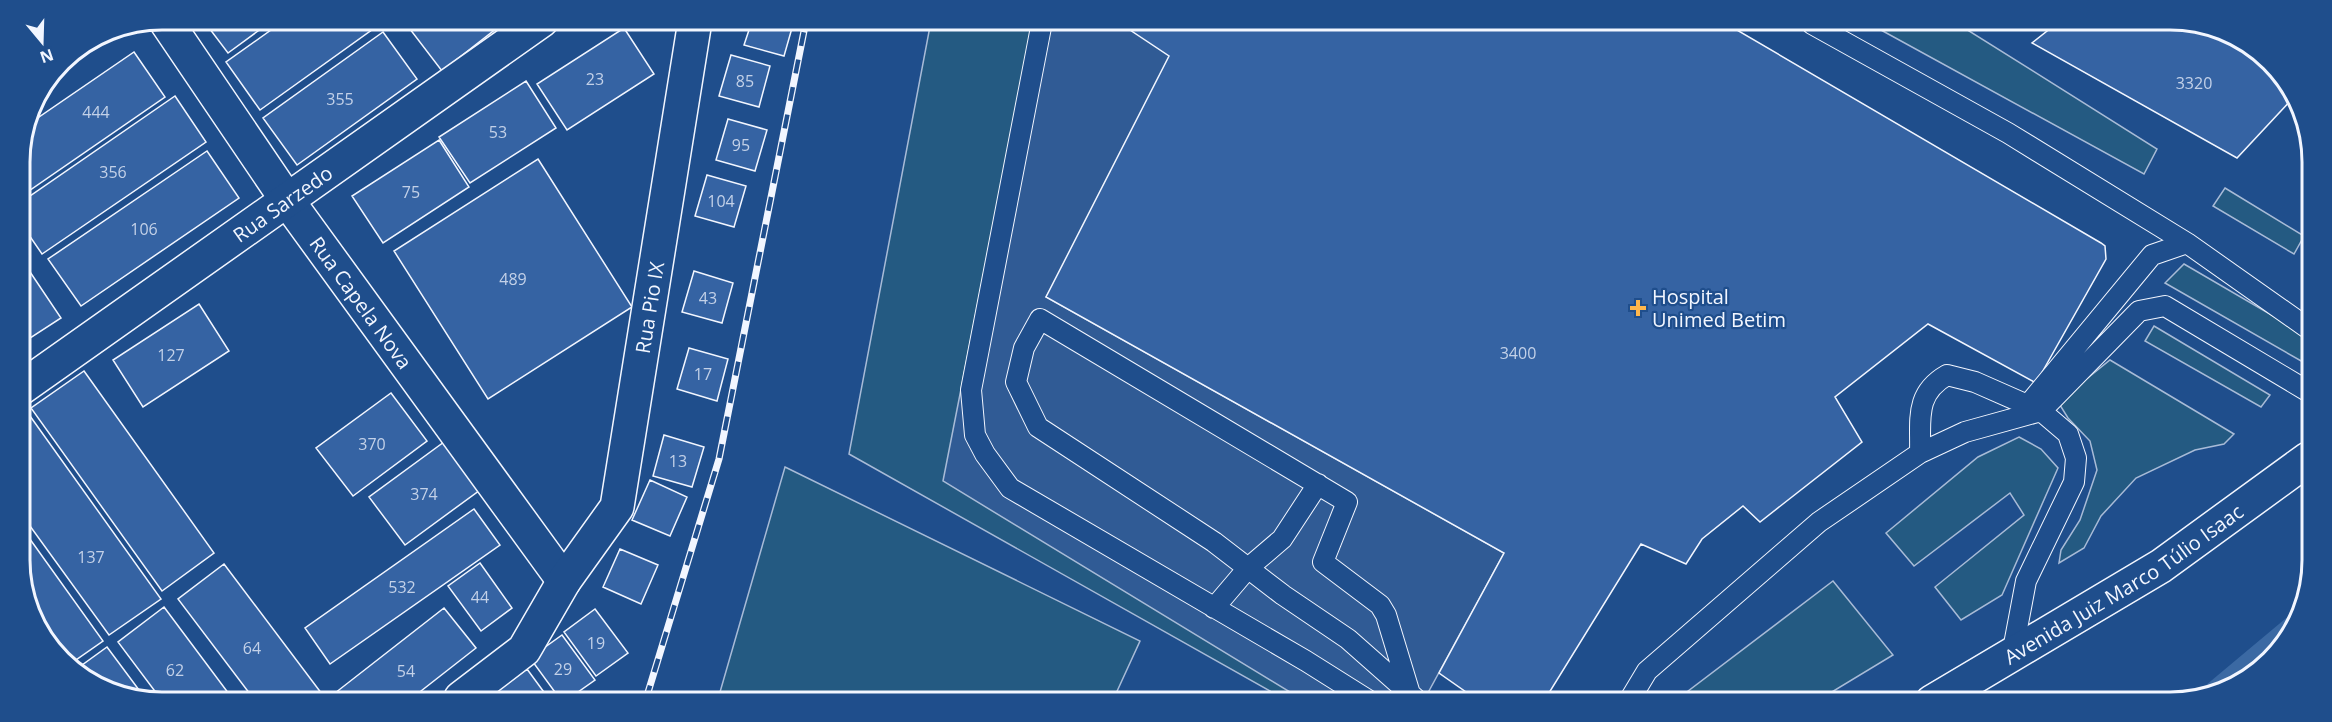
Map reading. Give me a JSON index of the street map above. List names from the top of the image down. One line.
{"streets":{"street":["Rua Sarzedo","Rua Capela Nova","Rua Pio IX","Avenida Juiz Marco Túlio Isaac"]},"crossings":[["Rua Sarzedo","Rua Capela Nova"],["Rua Capela Nova","Rua Pio IX"]],"places":{"health":["Hospital Unimed Betim"]},"house_numbers":["23","85","3320","355","444","53","95","356","75","104","106","489","43","3400","127","17","370","13","374","137","532","44","19","64","29","62","54"],"north":"bottom"}
